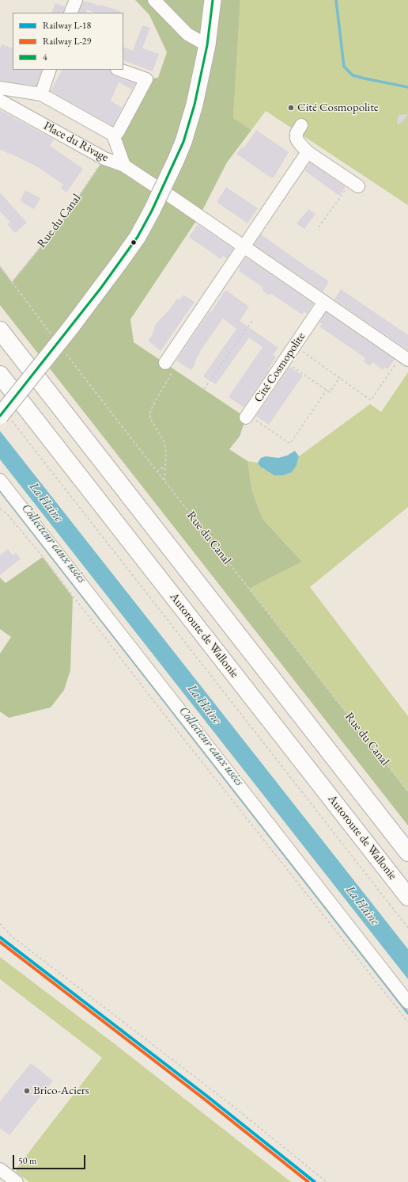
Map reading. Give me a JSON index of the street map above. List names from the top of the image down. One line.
{"streets":{"highway":["Autoroute de Wallonie"],"street":["Place du Rivage","Cité Cosmopolite"],"path":["Rue du Canal"]},"crossings":[["Place du Rivage","Rue du Canal"]],"water":["La Haine","Collecteur eaux usées"],"places":["Cité Cosmopolite","Brico-Aciers"],"lines":["transit line 4","rail line L-18","rail line L-29"],"legend":["Railway L-18","Railway L-29","4"],"scale_bar":"50 m"}
